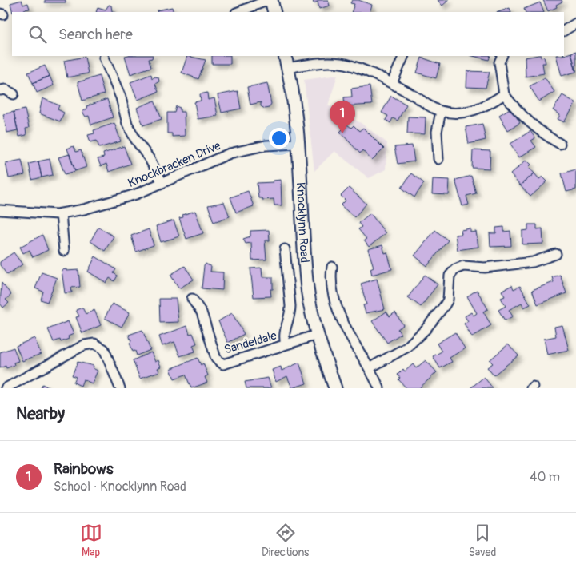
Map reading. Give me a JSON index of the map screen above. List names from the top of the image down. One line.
{"streets":{"street":["Knockbracken Drive","Knocklynn Road","Sandeldale"]},"crossings":[["Knockbracken Drive","Knocklynn Road"],["Knocklynn Road","Sandeldale"]],"page":{"search":"Search here","pins":"1","heading":"Nearby","list":[{"mark":"1","name":"Rainbows","note":"School · Knocklynn Road","value":"40 m"}],"nav":["Map","Directions","Saved"]}}
